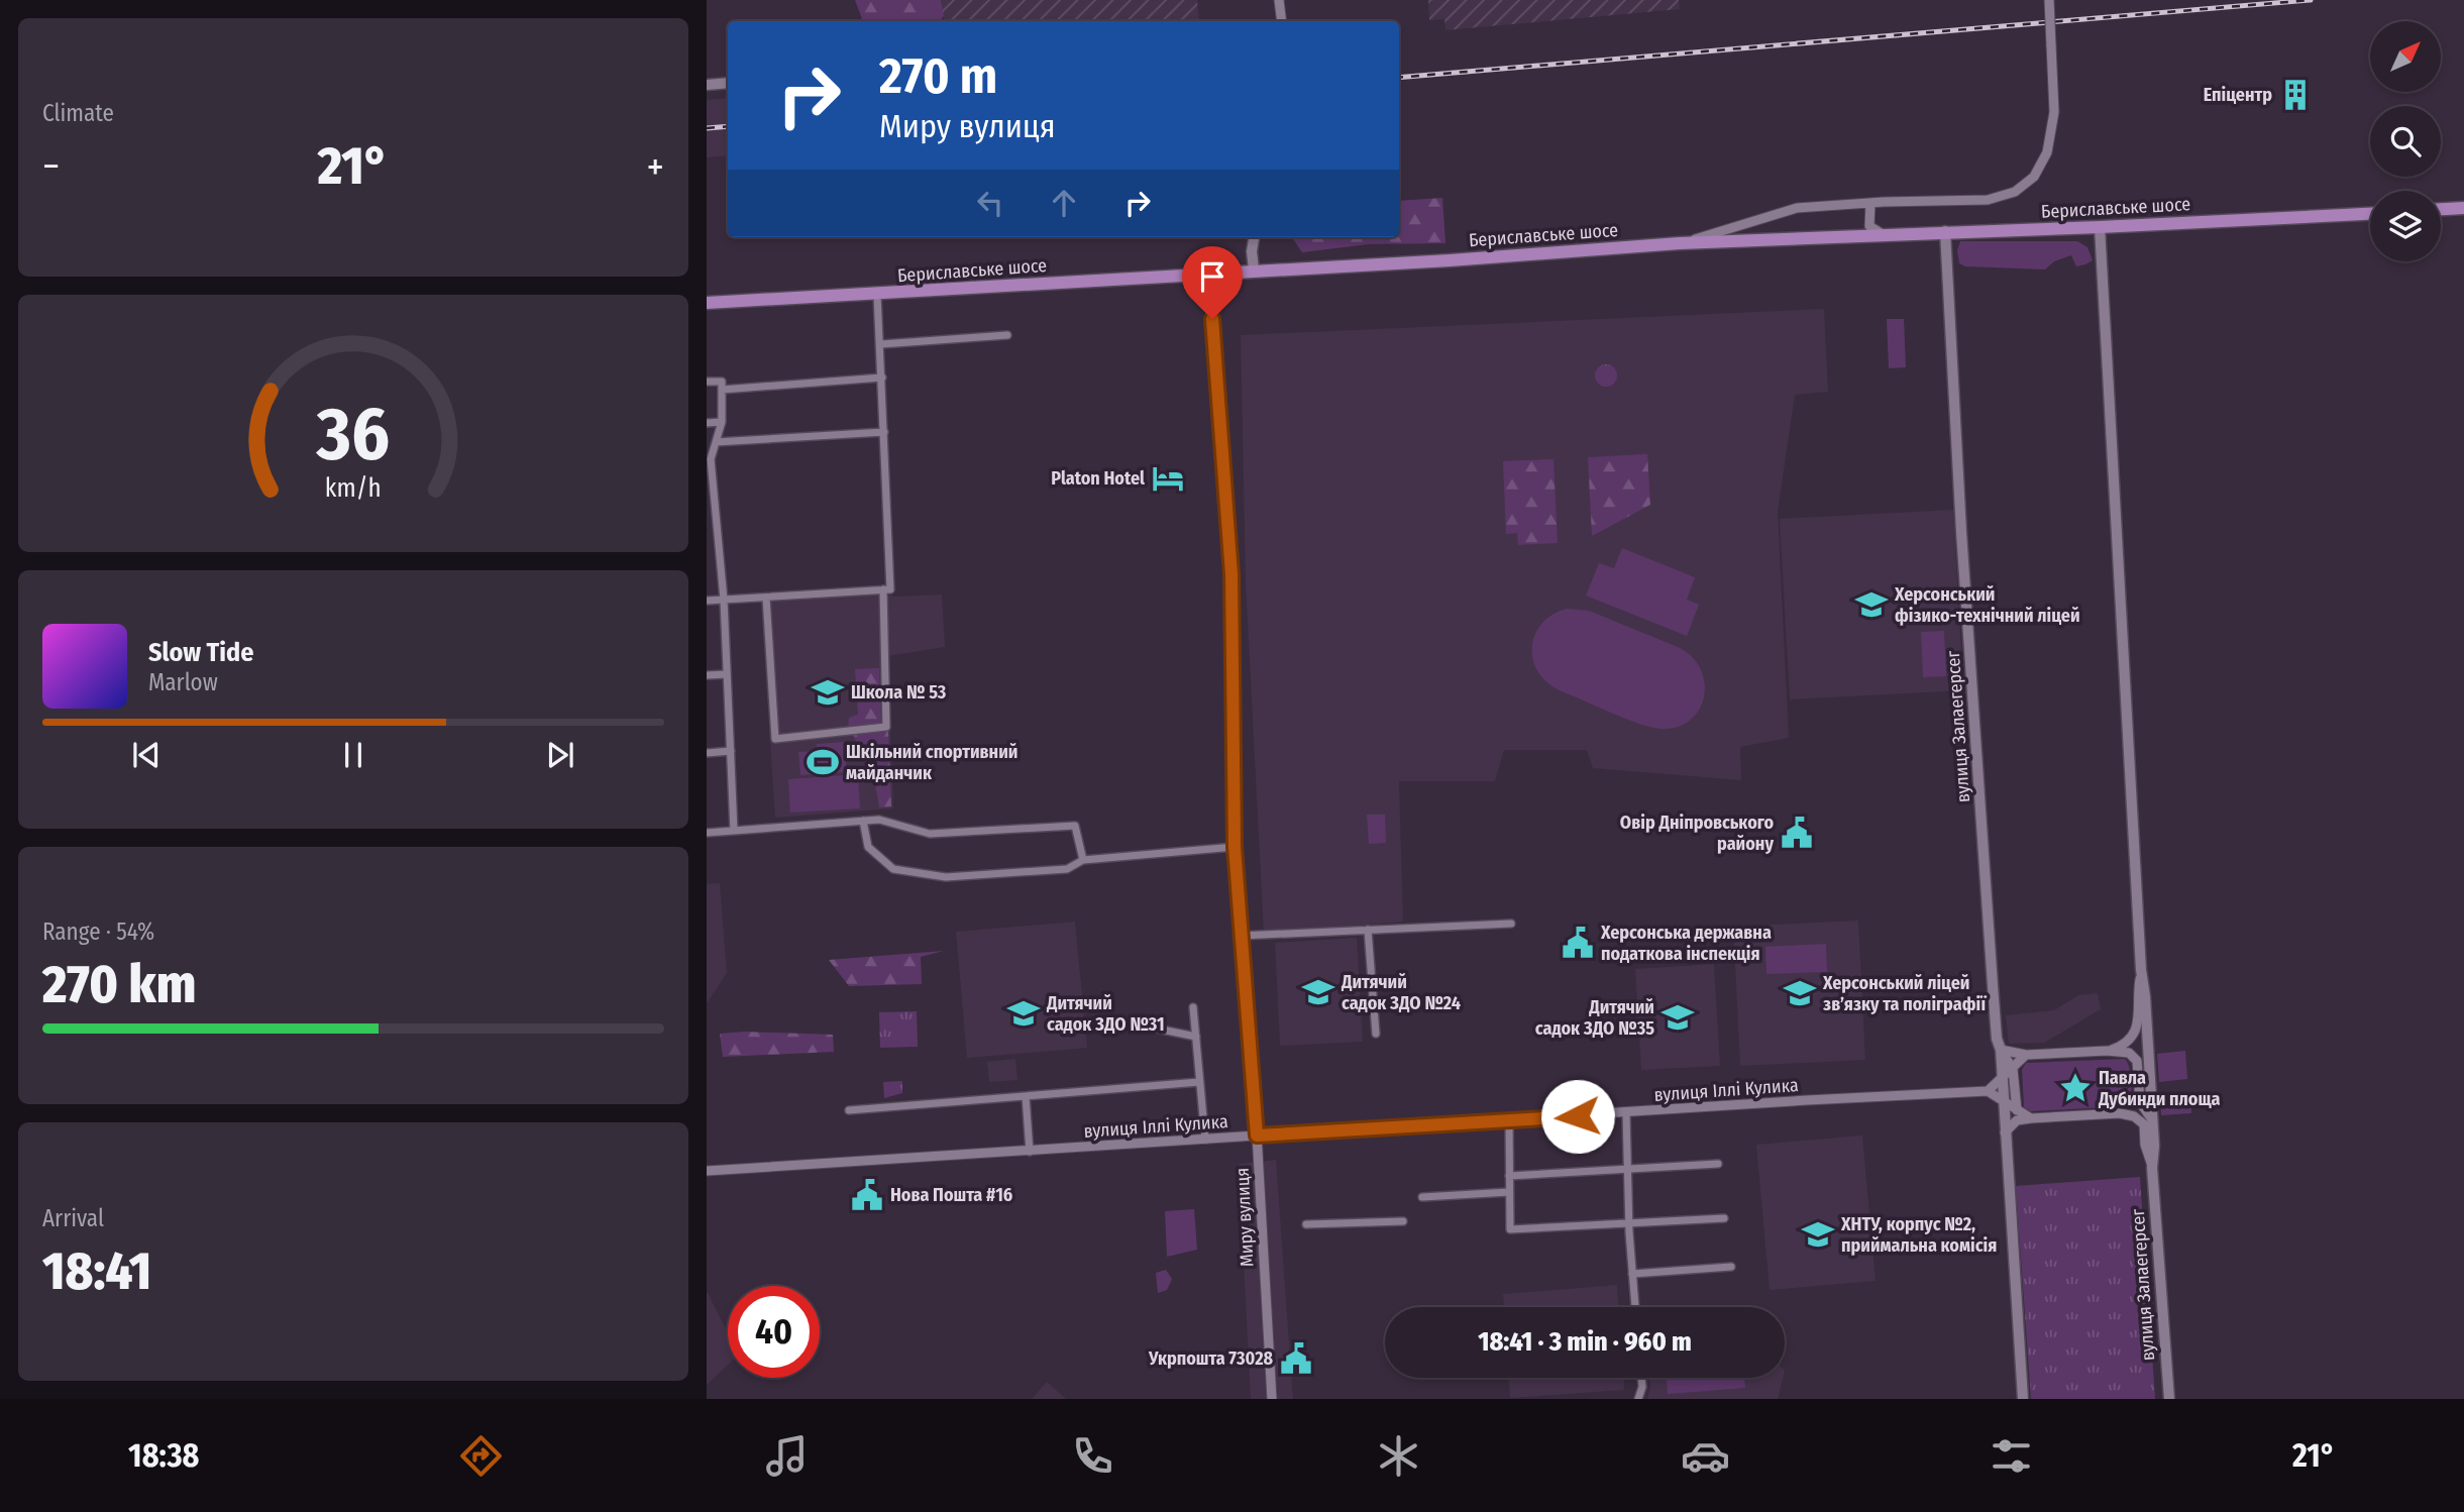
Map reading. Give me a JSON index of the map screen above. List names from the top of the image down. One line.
{"streets":{"main road":["Бериславське шосе","вулиця Залаегерсег"],"street":["вулиця Іллі Кулика","Миру вулиця"]},"crossings":[["Бериславське шосе","вулиця Залаегерсег"],["Бериславське шосе","Миру вулиця"],["вулиця Іллі Кулика","Миру вулиця"]],"places":{"building":["Епіцентр"],"hotel":["Platon Hotel"],"school or university":["Херсонський фізико-технічний ліцей","Школа № 53","Дитячий садок ЗДО №24","Херсонський ліцей зв’язку та поліграфії","Дитячий садок ЗДО №31","Дитячий садок ЗДО №35","ХНТУ, корпус №2, приймальна комісія"],"sports":["Шкільний спортивний майданчик"],"public building":["Овір Дніпровського району","Херсонська державна податкова інспекція","Нова Пошта #16","Укрпошта 73028"],"place":["Павла Дубинди площа"]},"north":"top right","page":{"tile":["Climate",["Range · 54%","270 km"],["Arrival","18:41"]],"turn":["270 m","Миру вулиця"],"heat":["−","21°","+"],"song":["Slow Tide","Marlow"],"limit":"40","trip":"18:41 · 3 min · 960 m","tabs":["18:38","21°"],"gauge":["36","km/h"]}}
